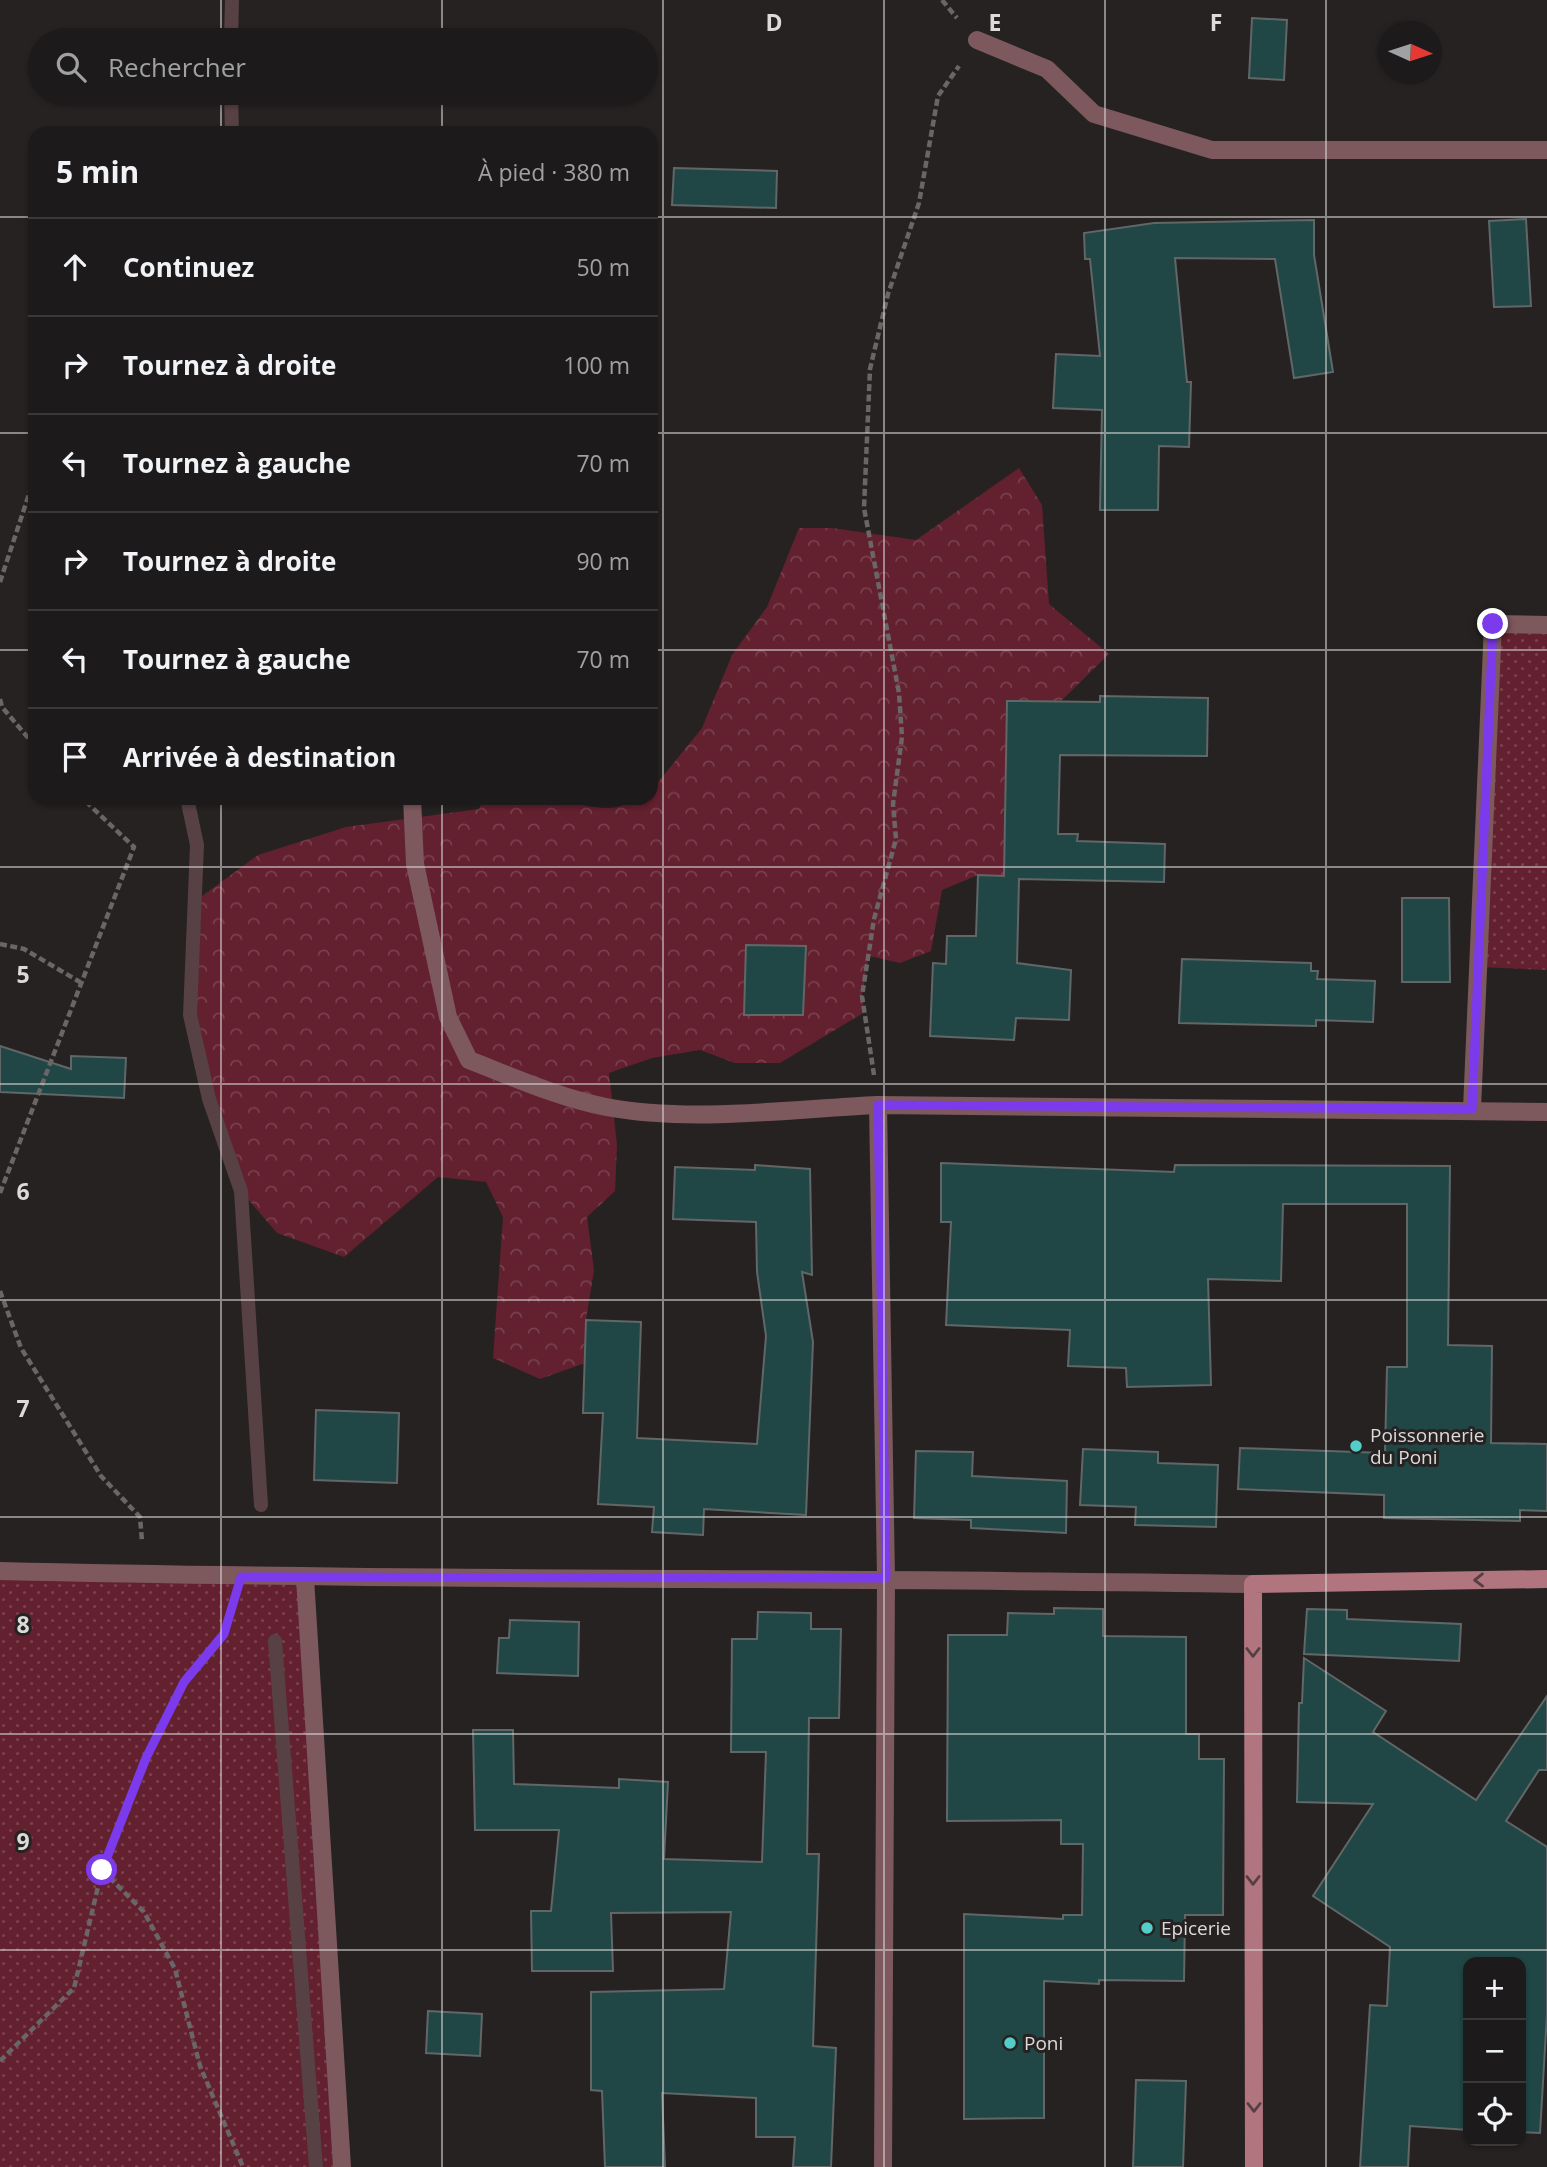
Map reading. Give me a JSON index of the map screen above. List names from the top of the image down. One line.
{"places":["Poissonnerie du Poni","Epicerie","Poni"],"north":"right","page":{"search":"Rechercher","heading":["5 min","À pied · 380 m"],"list":[["Continuez","50 m"],["Tournez à droite","100 m"],["Tournez à gauche","70 m"],["Tournez à droite","90 m"],["Tournez à gauche","70 m"],"Arrivée à destination"],"map_buttons":["+","−"]},"grid":{"columns":["D","E","F"],"rows":["5","6","7","8","9"]}}
